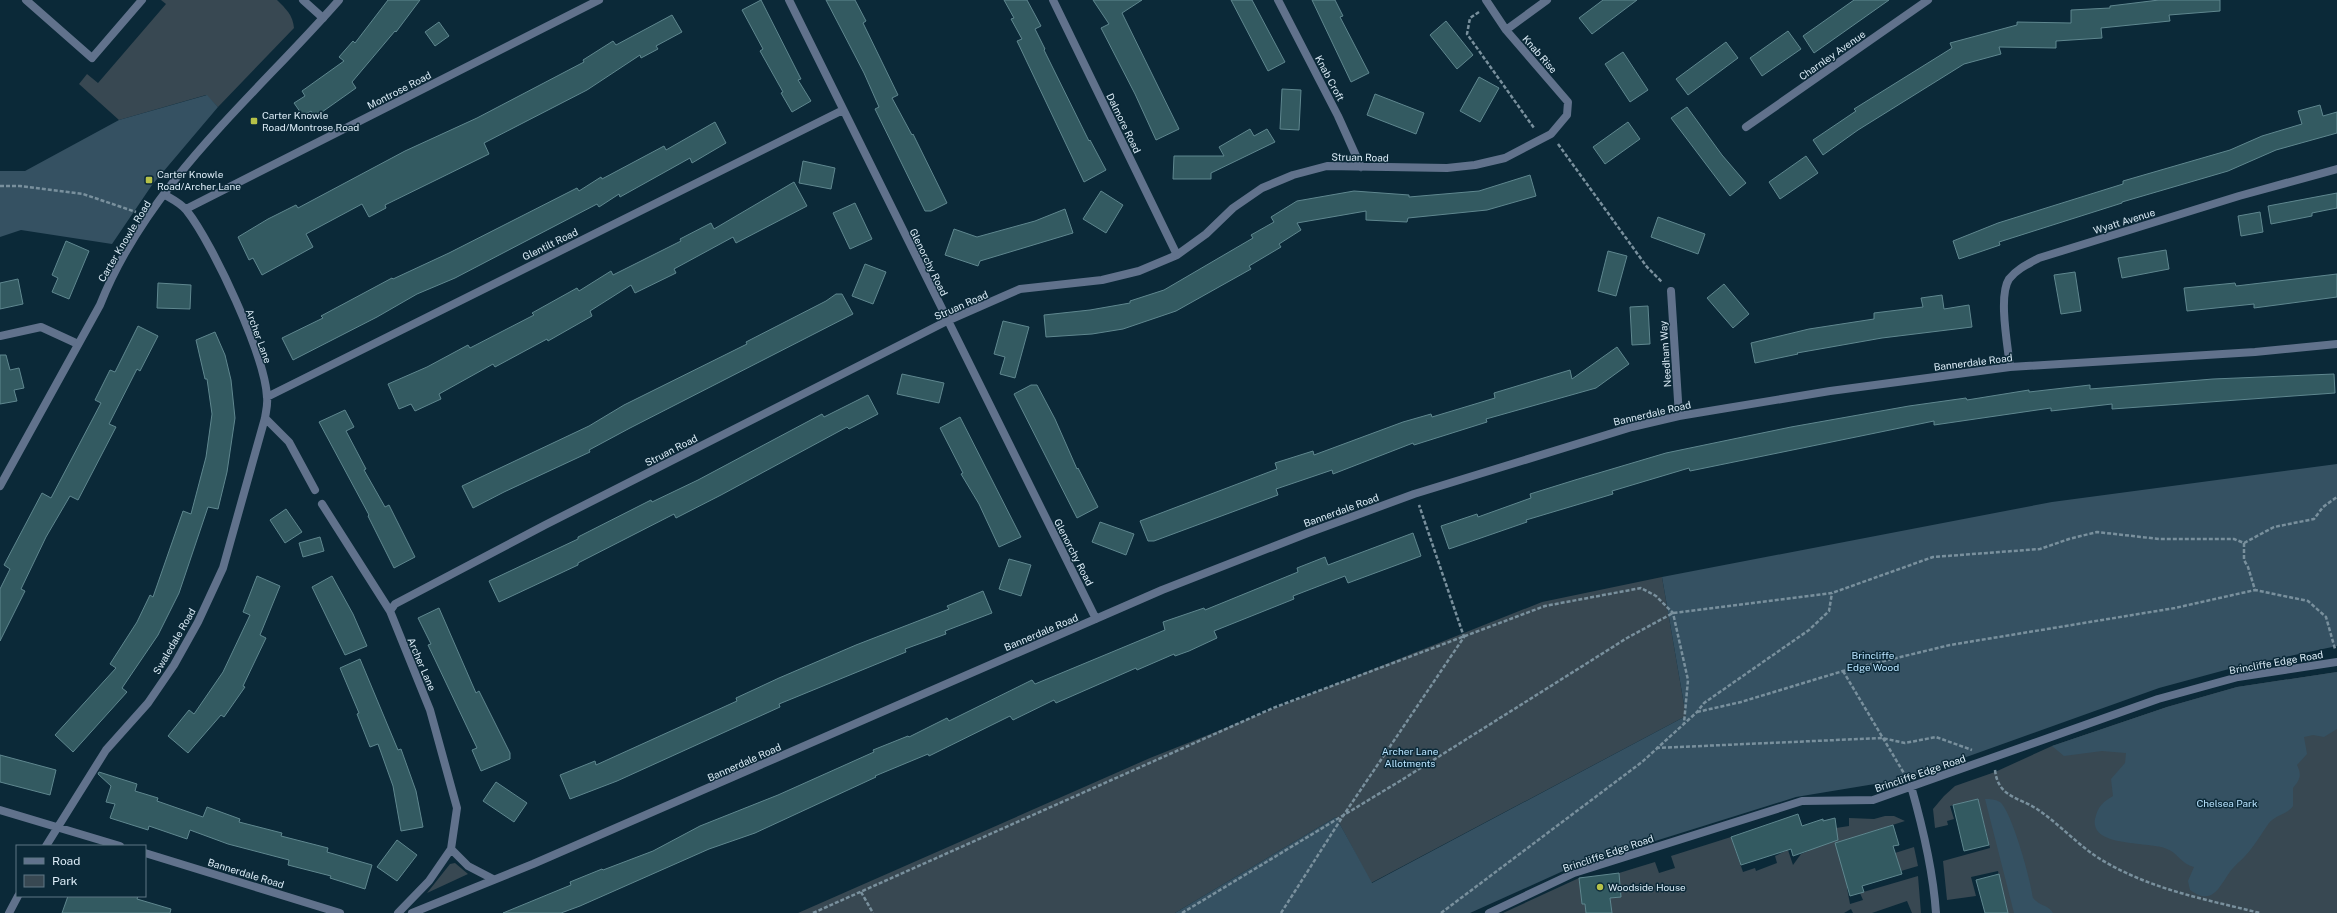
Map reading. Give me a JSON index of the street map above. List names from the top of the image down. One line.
{"streets":{"street":["Knab Rise","Charnley Avenue","Knab Croft","Montrose Road","Dalmore Road","Struan Road","Wyatt Avenue","Carter Knowle Road","Glentilt Road","Glenorchy Road","Archer Lane","Needham Way","Bannerdale Road","Swaledale Road","Brincliffe Edge Road"]},"crossings":[["Knab Rise","Struan Road"],["Knab Croft","Struan Road"],["Montrose Road","Archer Lane"],["Dalmore Road","Struan Road"],["Struan Road","Glenorchy Road"],["Struan Road","Archer Lane"],["Wyatt Avenue","Bannerdale Road"],["Carter Knowle Road","Archer Lane"],["Glentilt Road","Glenorchy Road"],["Glentilt Road","Archer Lane"],["Glenorchy Road","Bannerdale Road"],["Archer Lane","Swaledale Road"],["Needham Way","Bannerdale Road"]],"parks":["Brincliffe Edge Wood","Archer Lane Allotments","Chelsea Park"],"places":{"transit":["Carter Knowle Road/Montrose Road","Carter Knowle Road/Archer Lane"],"other":["Woodside House"]},"legend":["Road","Park"]}
